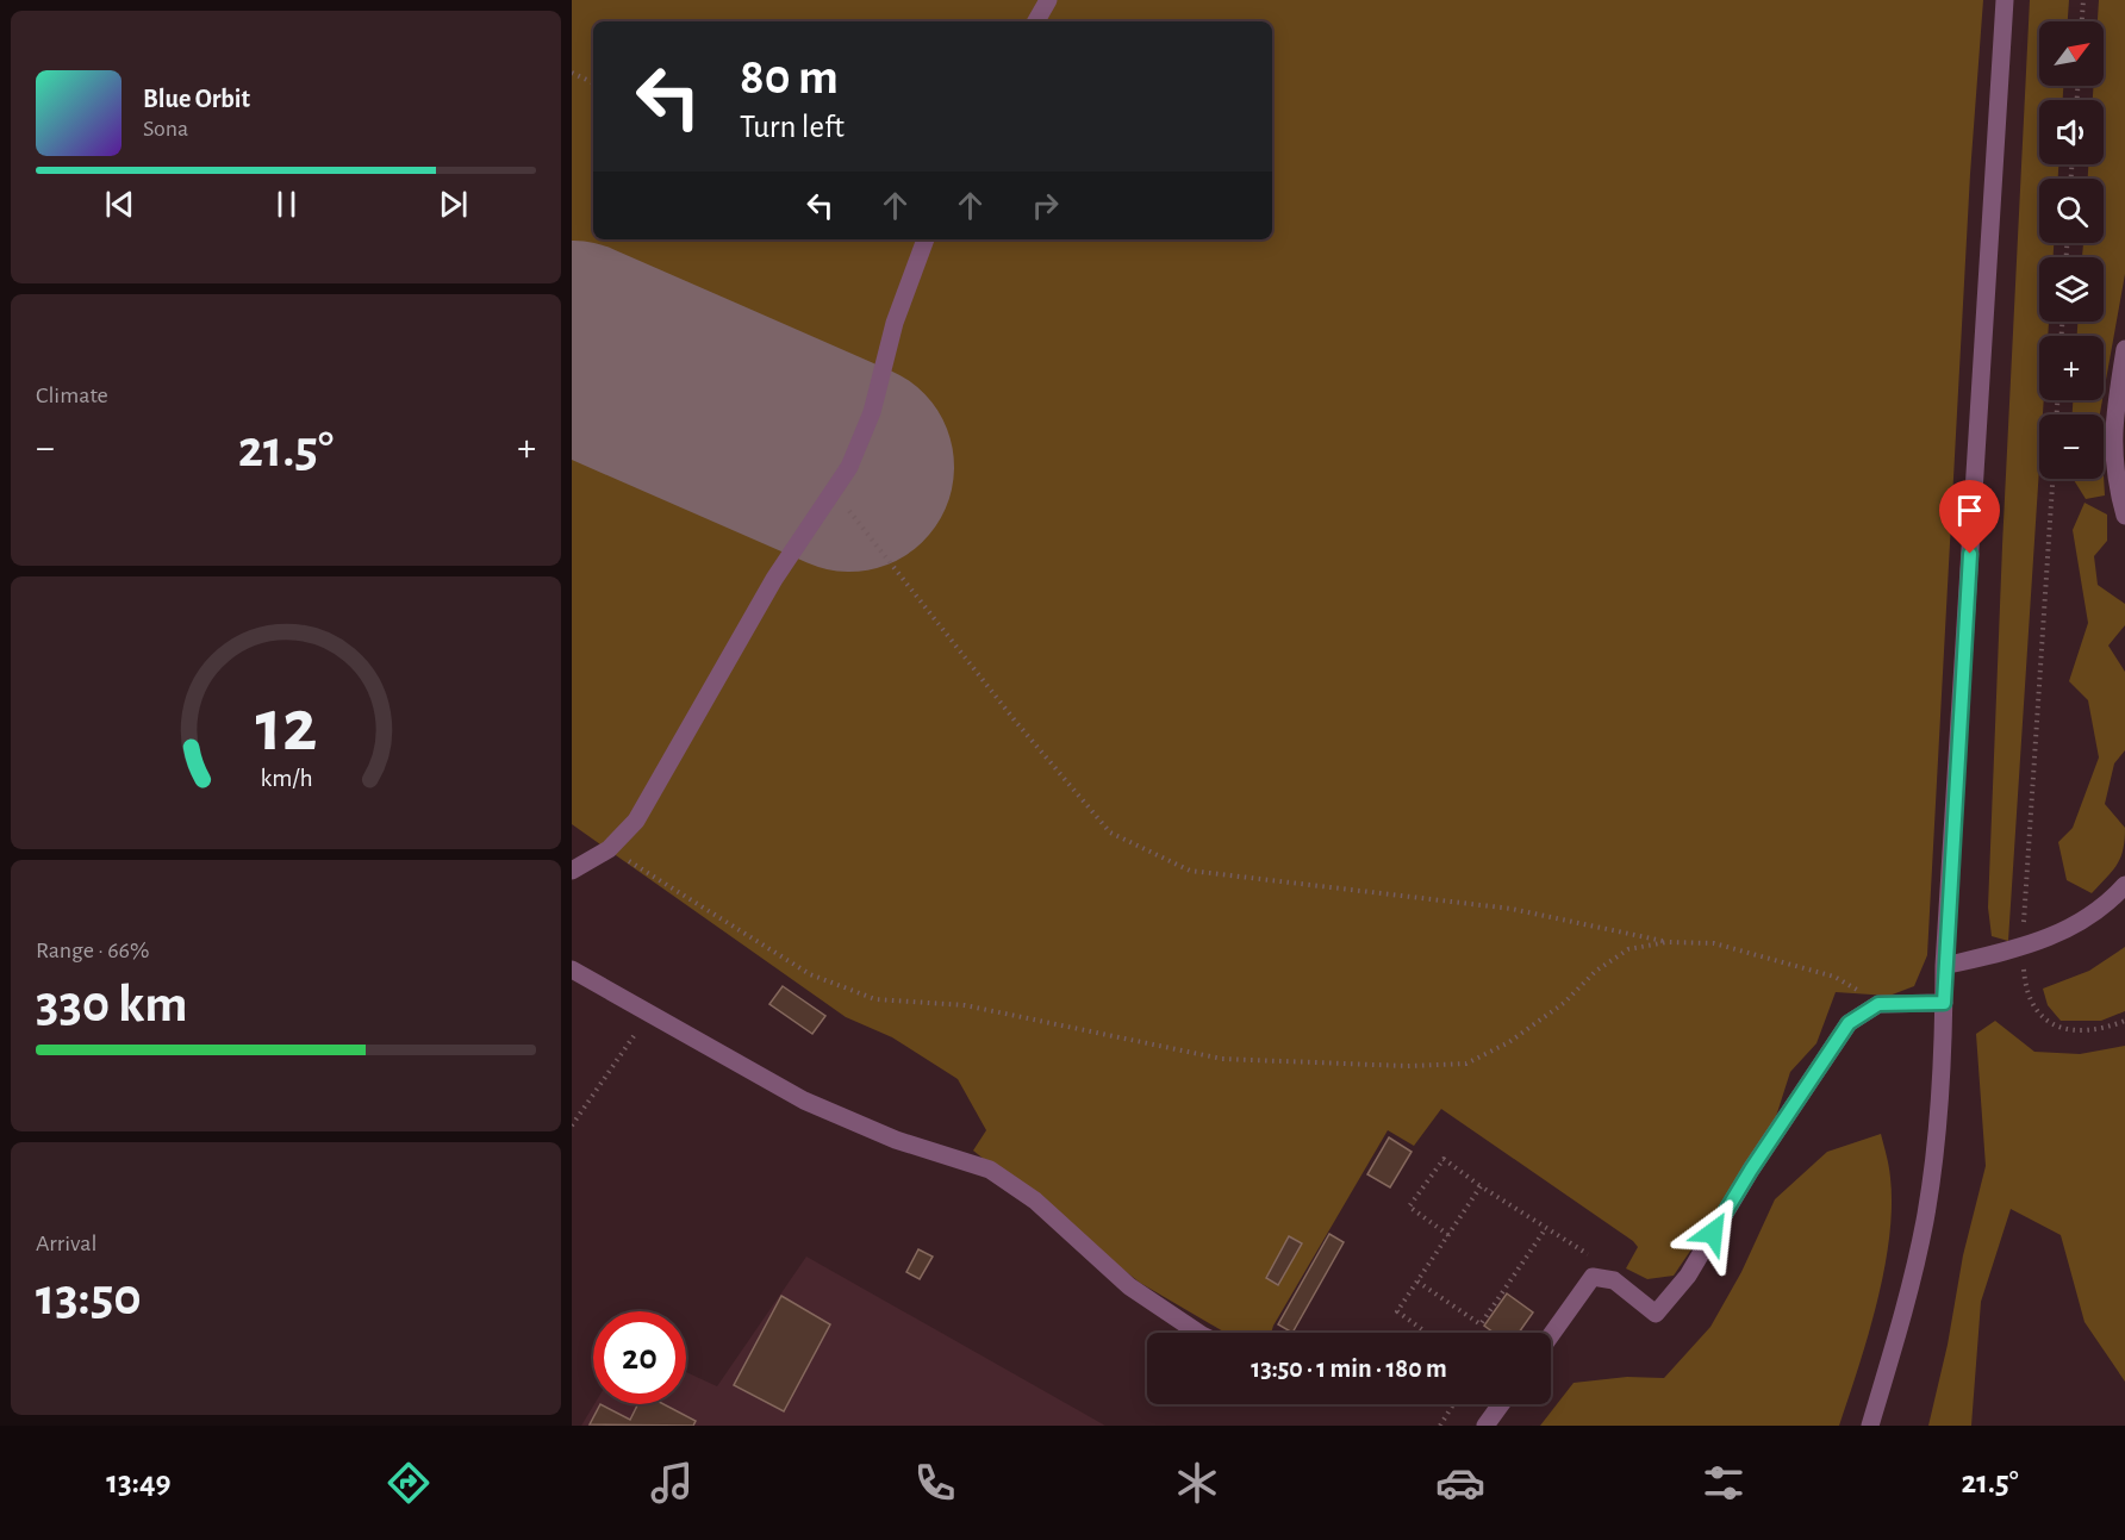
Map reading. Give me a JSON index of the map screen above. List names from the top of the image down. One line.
{"north":"top right","page":{"map_buttons":["+","−"],"turn":["80 m","Turn left"],"song":["Blue Orbit","Sona"],"tile":["Climate",["Range · 66%","330 km"],["Arrival","13:50"]],"heat":["−","21.5°","+"],"limit":"20","trip":"13:50 · 1 min · 180 m","tabs":["13:49","21.5°"],"gauge":["12","km/h"]}}
